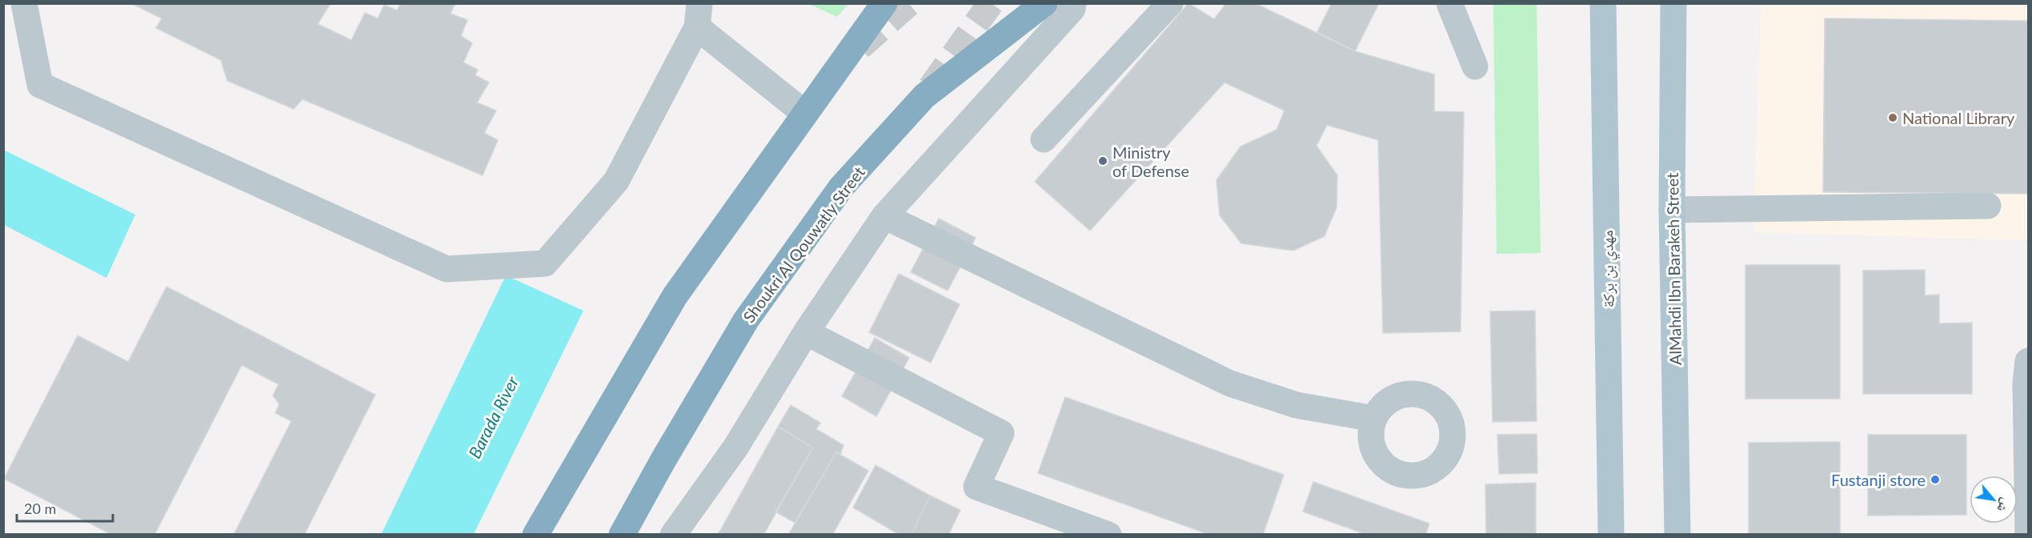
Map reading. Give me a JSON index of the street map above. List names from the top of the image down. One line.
{"streets":{"highway":["Shoukri Al Qouwatly Street"],"main road":["مهدي بن بركة","AlMahdi Ibn Barakeh Street"]},"water":["Barada River"],"places":["National Library","Ministry of Defense","Fustanji store"],"scale_bar":"20 m","north":"bottom right"}
